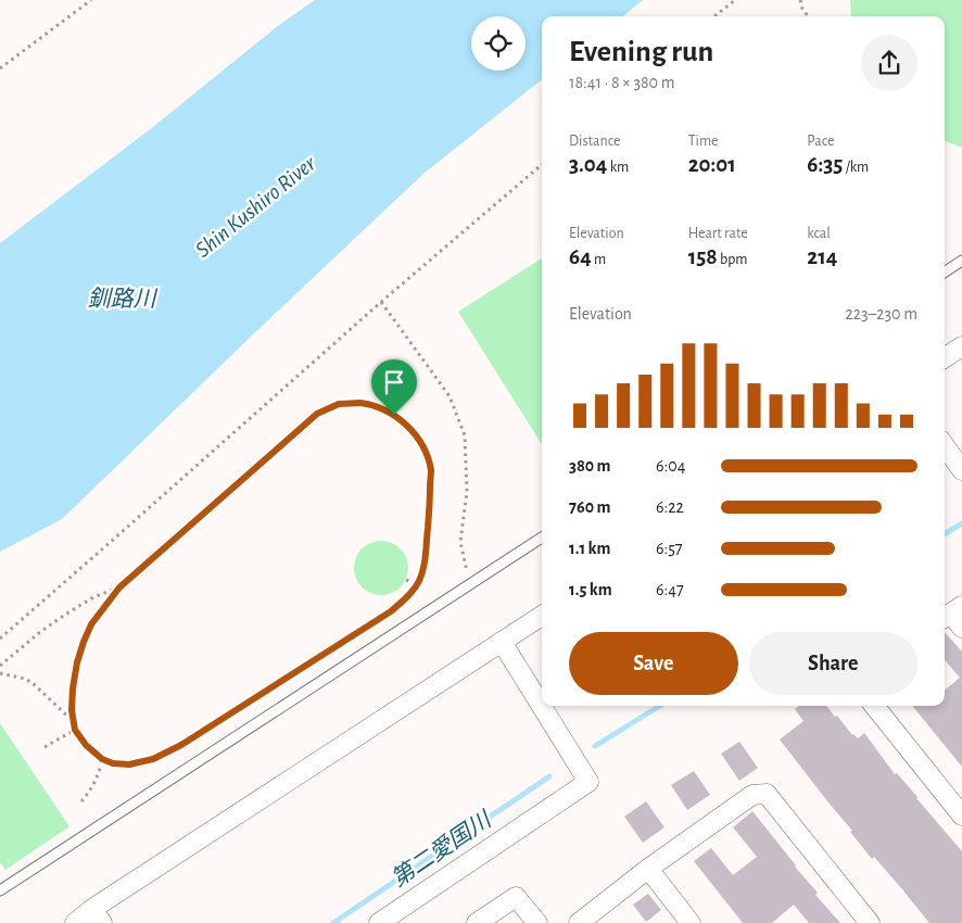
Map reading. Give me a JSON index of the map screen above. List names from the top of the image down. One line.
{"water":["Shin Kushiro River","釧路川","第二愛国川"],"page":{"heading":["Evening run","18:41 · 8 × 380 m"],"stats":[["Distance","3.04 km"],["Time","20:01"],["Pace","6:35 /km"],["Elevation","64 m"],["Heart rate","158 bpm"],["kcal","214"]],"chart":["Elevation","223–230 m"],"list":[{"name":"380 m","note":"6:04"},{"name":"760 m","note":"6:22"},{"name":"1.1 km","note":"6:57"},{"name":"1.5 km","note":"6:47"}],"buttons":["Save","Share"]}}
